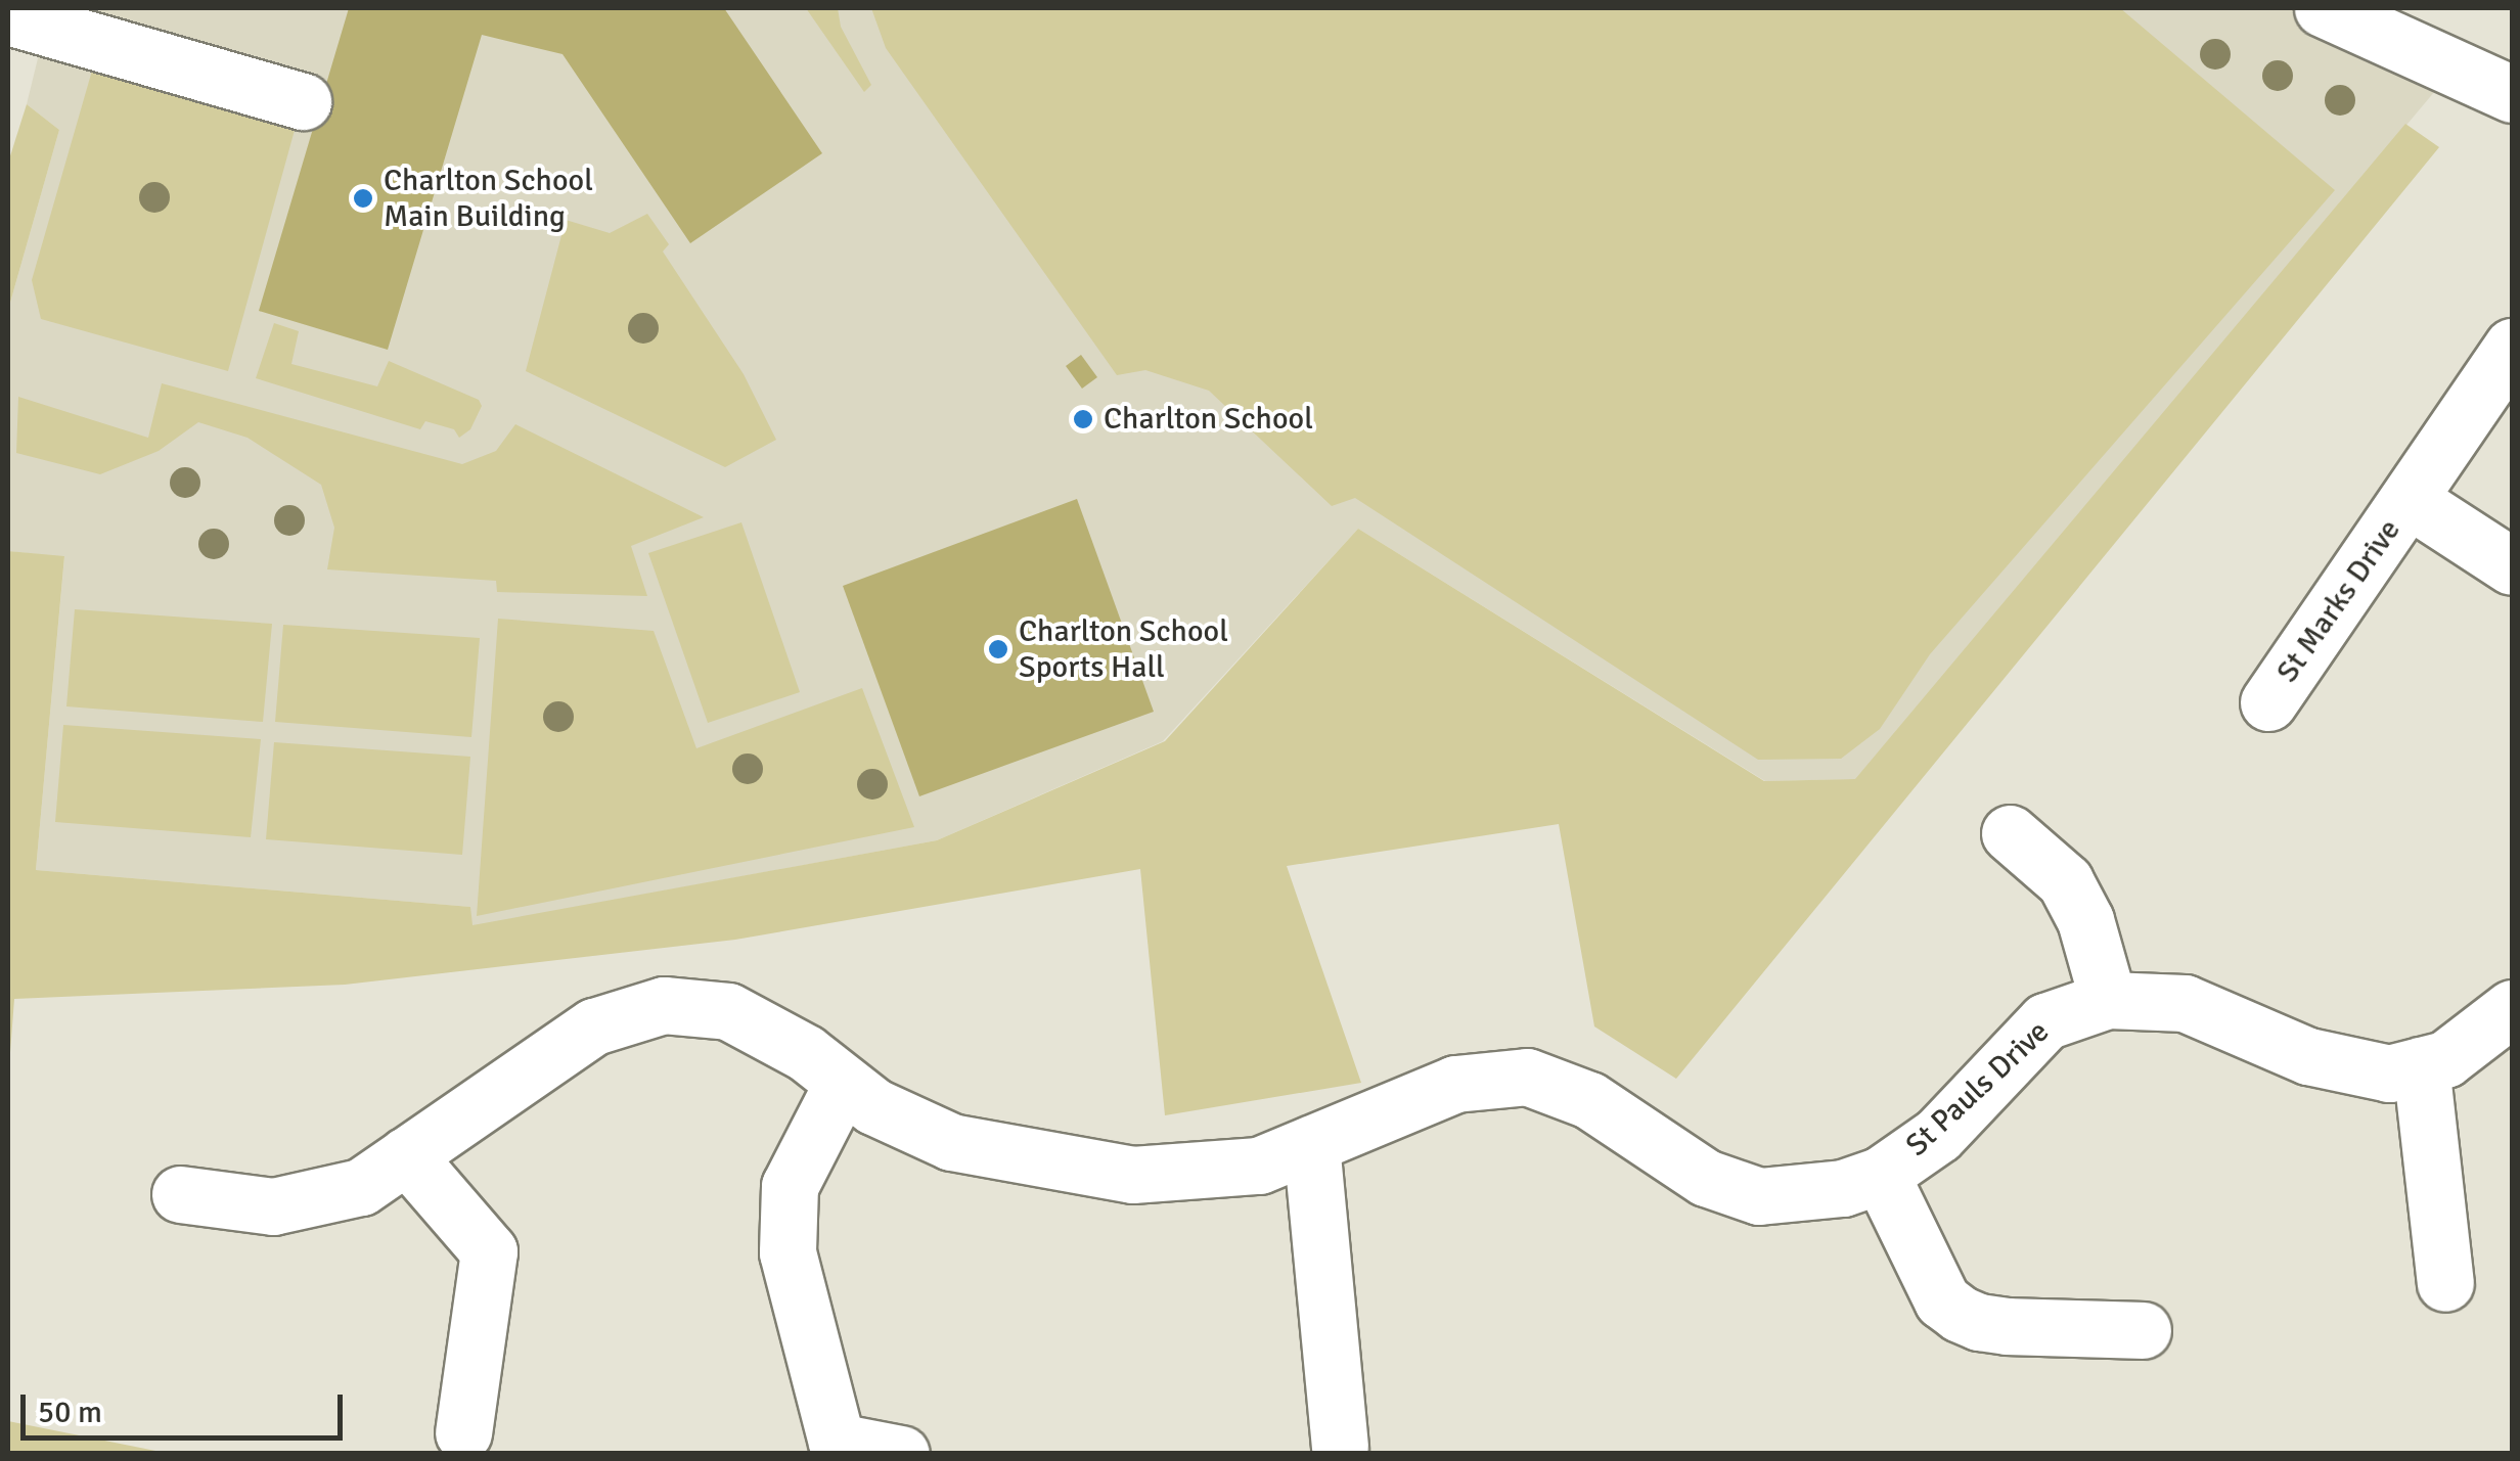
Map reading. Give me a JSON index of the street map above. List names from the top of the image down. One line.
{"streets":{"street":["St Marks Drive","St Pauls Drive"]},"places":["Charlton School Main Building","Charlton School","Charlton School Sports Hall"],"scale_bar":"50 m"}
